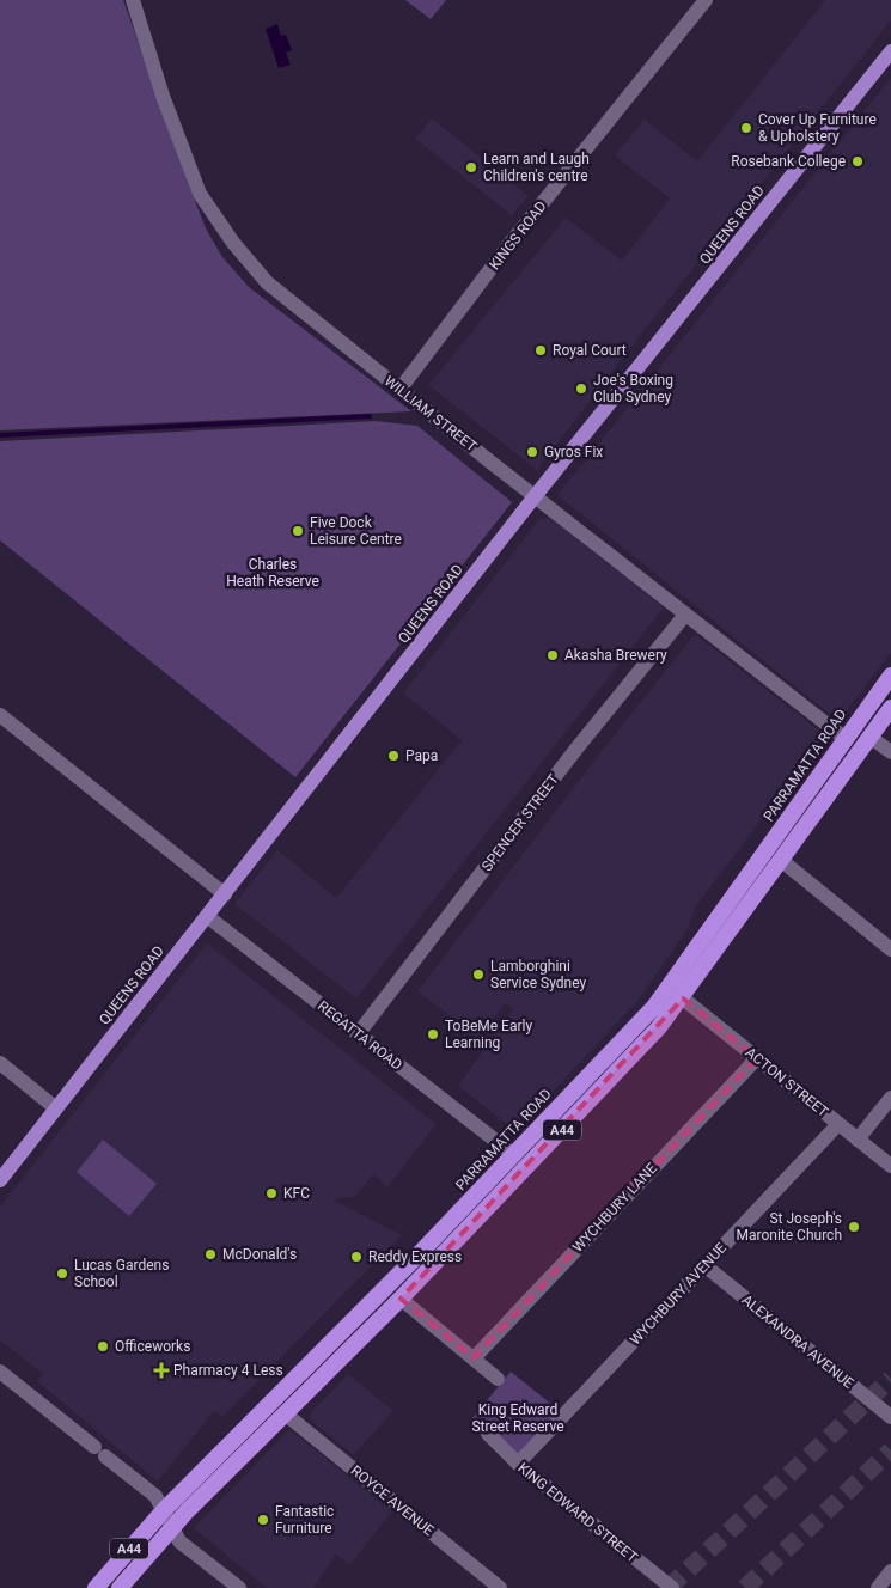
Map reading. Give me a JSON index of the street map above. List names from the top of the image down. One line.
{"streets":{"highway":["PARRAMATTA ROAD","A44"],"main road":["QUEENS ROAD"],"street":["KINGS ROAD","WILLIAM STREET","SPENCER STREET","REGATTA ROAD","ACTON STREET","WYCHBURY LANE","WYCHBURY AVENUE","ALEXANDRA AVENUE","ROYCE AVENUE","KING EDWARD STREET"]},"crossings":[["QUEENS ROAD","WILLIAM STREET"],["QUEENS ROAD","REGATTA ROAD"],["KINGS ROAD","WILLIAM STREET"],["WILLIAM STREET","PARRAMATTA ROAD"],["WILLIAM STREET","SPENCER STREET"],["PARRAMATTA ROAD","REGATTA ROAD"],["SPENCER STREET","REGATTA ROAD"],["ACTON STREET","A44"],["ACTON STREET","WYCHBURY LANE"],["ACTON STREET","WYCHBURY AVENUE"],["A44","ROYCE AVENUE"],["WYCHBURY AVENUE","ALEXANDRA AVENUE"],["WYCHBURY AVENUE","KING EDWARD STREET"]],"parks":["Charles Heath Reserve","King Edward Street Reserve"],"places":{"other":["Cover Up Furniture & Upholstery","Rosebank College","Learn and Laugh Children's centre","Royal Court","Joe's Boxing Club Sydney","Gyros Fix","Five Dock Leisure Centre","Akasha Brewery","Papa","Lamborghini Service Sydney","ToBeMe Early Learning","KFC","St Joseph's Maronite Church","McDonald's","Reddy Express","Lucas Gardens School","Officeworks","Fantastic Furniture"],"health":["Pharmacy 4 Less"]}}
